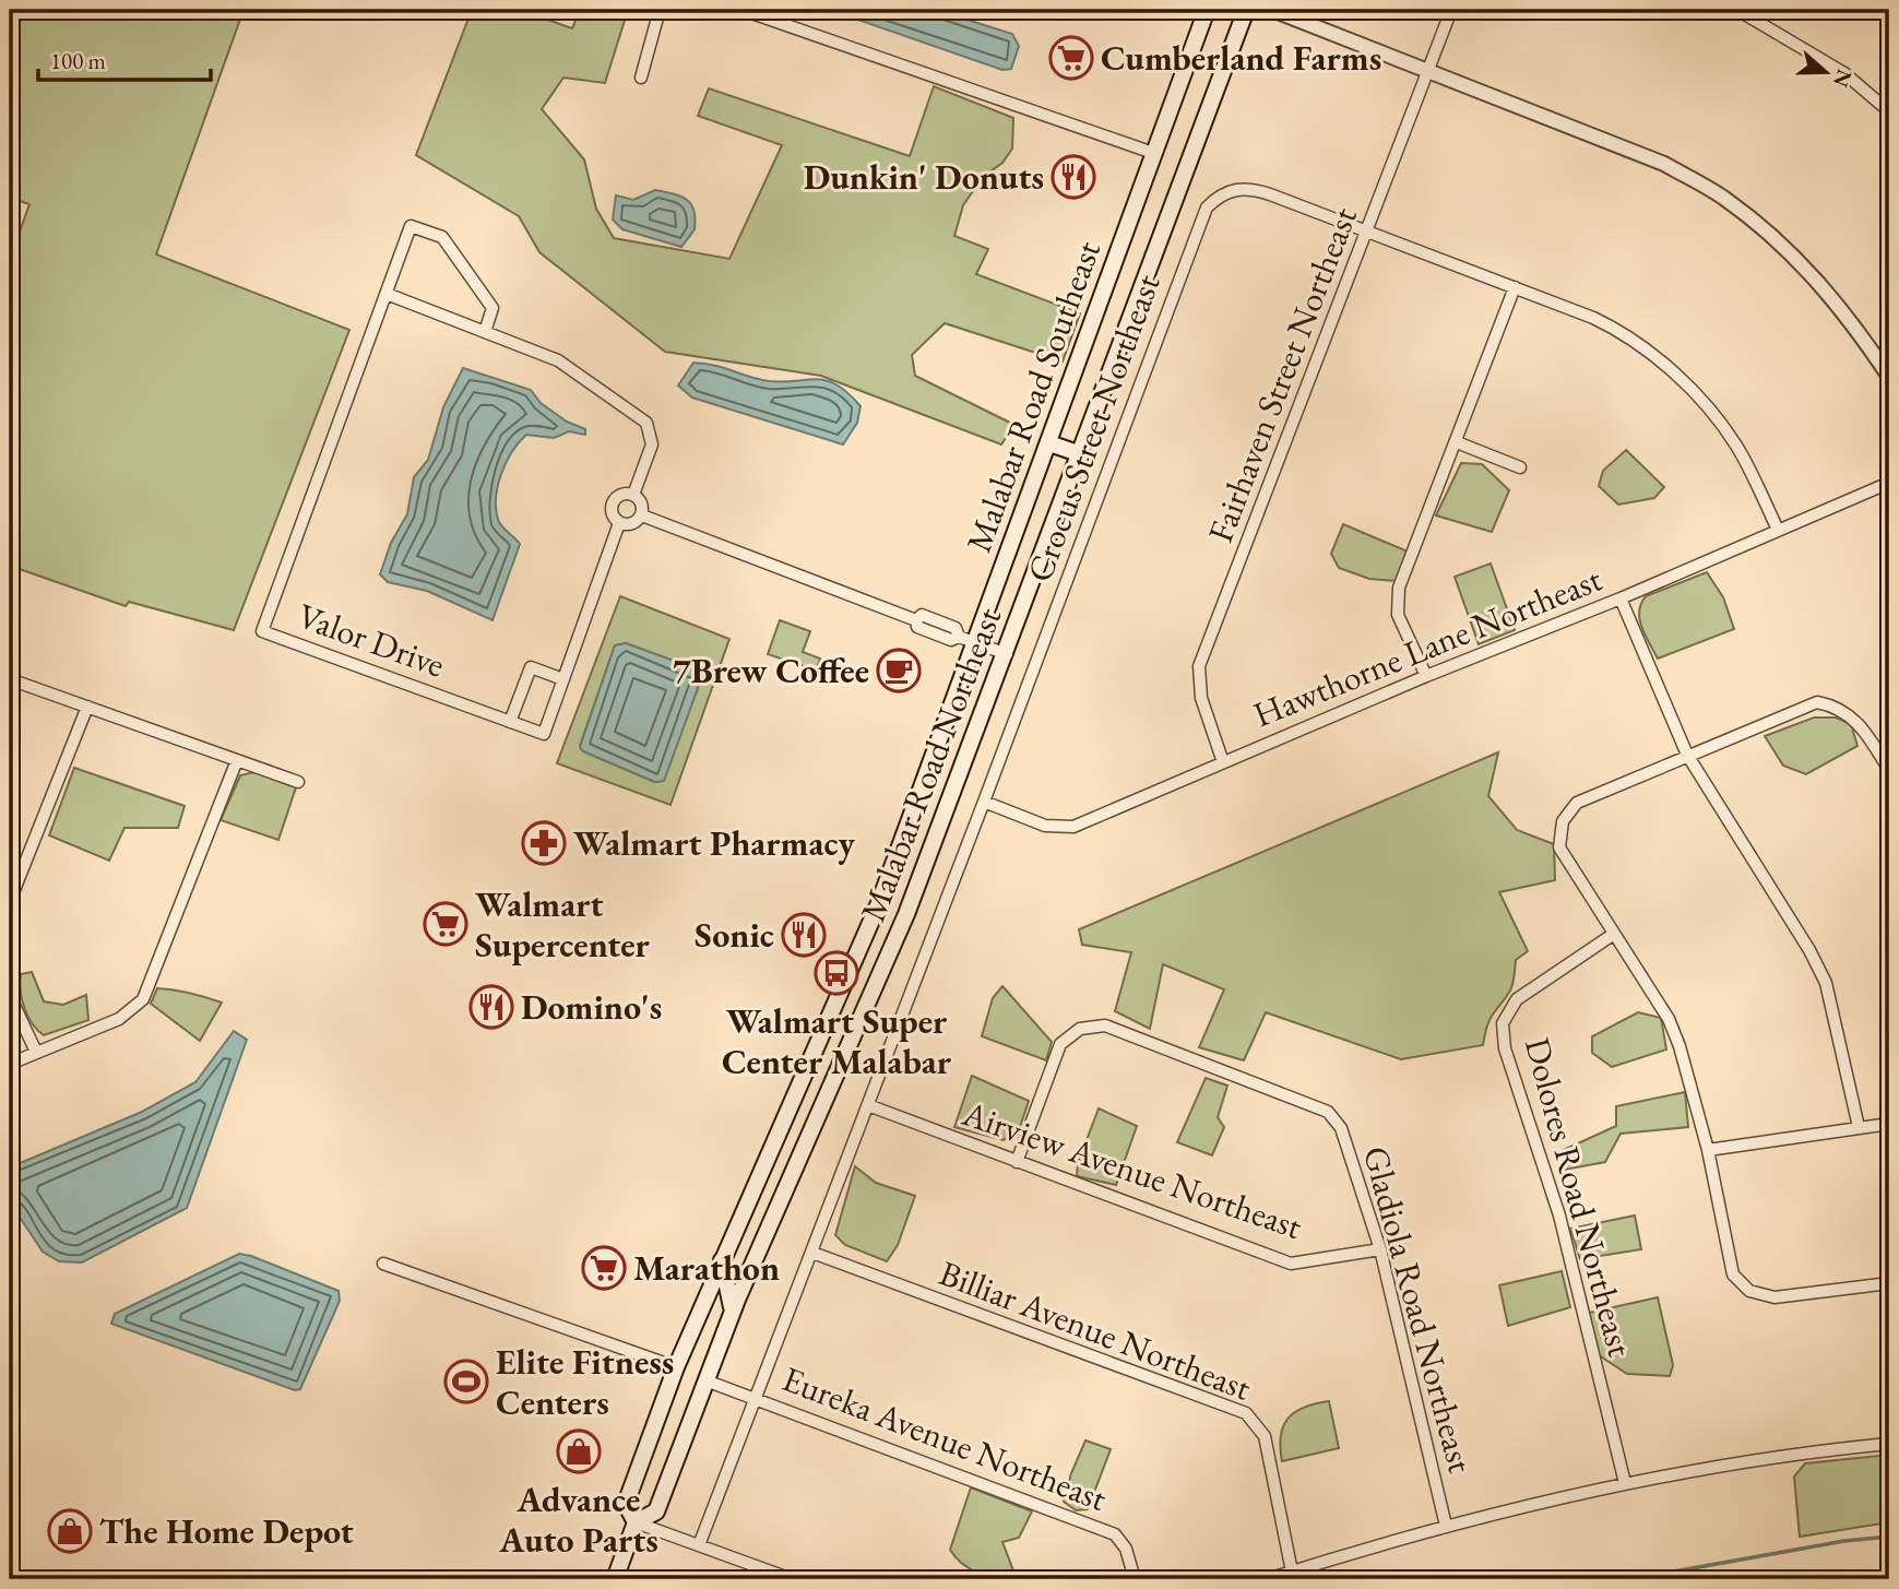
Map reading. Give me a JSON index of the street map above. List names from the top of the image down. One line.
{"streets":{"main road":["Malabar Road Southeast","Malabar Road Northeast"],"street":["Fairhaven Street Northeast","Crocus Street Northeast","Valor Drive","Hawthorne Lane Northeast","Airview Avenue Northeast","Dolores Road Northeast","Gladiola Road Northeast","Billiar Avenue Northeast","Eureka Avenue Northeast"]},"crossings":[["Fairhaven Street Northeast","Crocus Street Northeast"],["Fairhaven Street Northeast","Hawthorne Lane Northeast"],["Malabar Road Southeast","Malabar Road Northeast"],["Crocus Street Northeast","Hawthorne Lane Northeast"],["Crocus Street Northeast","Airview Avenue Northeast"],["Crocus Street Northeast","Billiar Avenue Northeast"],["Crocus Street Northeast","Eureka Avenue Northeast"],["Malabar Road Northeast","Eureka Avenue Northeast"],["Airview Avenue Northeast","Gladiola Road Northeast"]],"places":{"supermarket":["Cumberland Farms","Walmart Supercenter","Marathon"],"restaurant":["Dunkin' Donuts","Sonic","Domino's"],"cafe":["7Brew Coffee"],"pharmacy":["Walmart Pharmacy"],"bus stop":["Walmart Super Center Malabar"],"sports":["Elite Fitness Centers"],"shop":["Advance Auto Parts","The Home Depot"]},"scale_bar":"100 m","north":"right"}
